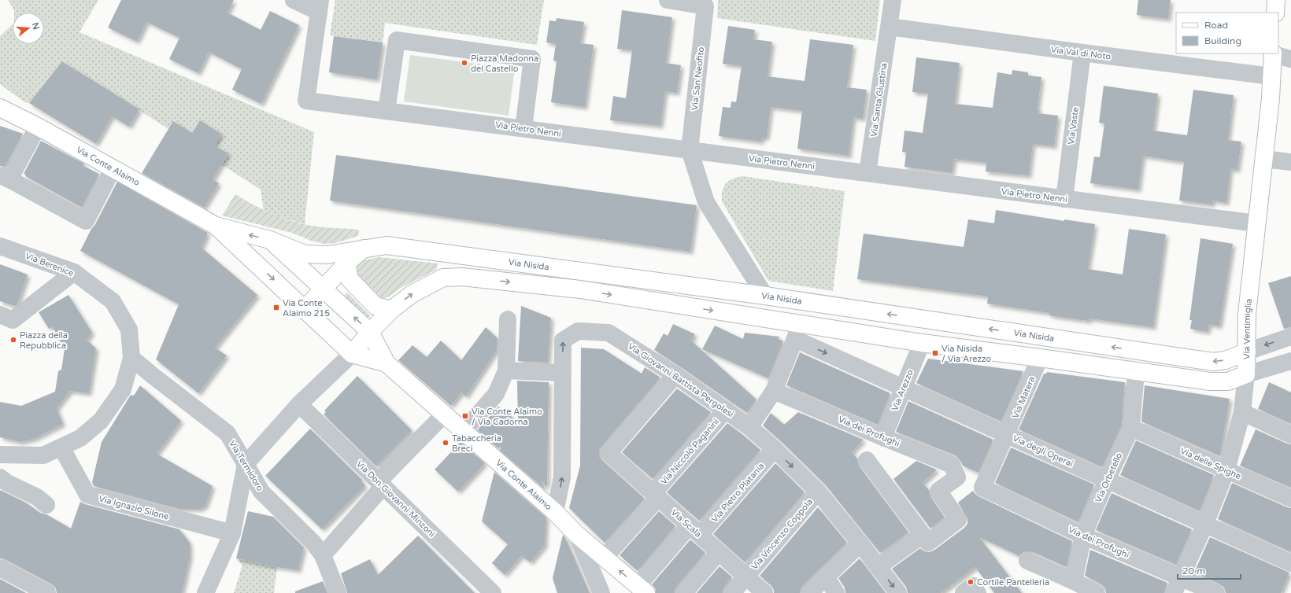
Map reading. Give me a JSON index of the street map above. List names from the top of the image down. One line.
{"streets":{"main road":["Via Conte Alaimo","Via Nisida","Via Ventimiglia"],"street":["Via Val di Noto","Via San Neofito","Via Santa Giustina","Via Vaste","Via Pietro Nenni","Via Berenice","Via Giovanni Battista Pergolesi","Via Arezzo","Via Matera","Via dei Profughi","Via degli Operai","Via Niccolò Paganini","Via delle Spighe","Via Termidoro","Via Orbetello","Via Pietro Platania","Via Don Giovanni Minzoni","Via Ignazio Silone","Via Scala","Via Vincenzo Coppola"]},"crossings":[["Via Val di Noto","Via Santa Giustina"],["Via Val di Noto","Via Vaste"],["Via Val di Noto","Via Ventimiglia"],["Via San Neofito","Via Pietro Nenni"],["Via Santa Giustina","Via Pietro Nenni"],["Via Vaste","Via Pietro Nenni"],["Via Pietro Nenni","Via Ventimiglia"],["Via Conte Alaimo","Via Nisida"],["Via Conte Alaimo","Via Giovanni Battista Pergolesi"],["Via Conte Alaimo","Via Niccolò Paganini"],["Via Conte Alaimo","Via Pietro Platania"],["Via Berenice","Via Termidoro"],["Via Berenice","Via Ignazio Silone"],["Via Nisida","Via Ventimiglia"],["Via Ventimiglia","Via dei Profughi"],["Via Ventimiglia","Via degli Operai"],["Via Ventimiglia","Via delle Spighe"],["Via Giovanni Battista Pergolesi","Via Niccolò Paganini"],["Via Giovanni Battista Pergolesi","Via Pietro Platania"],["Via Giovanni Battista Pergolesi","Via Scala"],["Via Giovanni Battista Pergolesi","Via Vincenzo Coppola"],["Via Arezzo","Via dei Profughi"],["Via Arezzo","Via degli Operai"],["Via Matera","Via dei Profughi"],["Via Matera","Via degli Operai"],["Via dei Profughi","Via Orbetello"],["Via degli Operai","Via Orbetello"],["Via Niccolò Paganini","Via Scala"],["Via delle Spighe","Via Orbetello"],["Via Pietro Platania","Via Scala"],["Via Scala","Via Vincenzo Coppola"]],"places":{"other":["Piazza Madonna del Castello","Piazza della Repubblica","Tabaccheria Breci","Cortile Pantelleria"],"transit":["Via Conte Alaimo 215","Via Nisida / Via Arezzo","Via Conte Alaimo / Via Cadorna"]},"legend":["Road","Building"],"scale_bar":"20 m","north":"right"}
